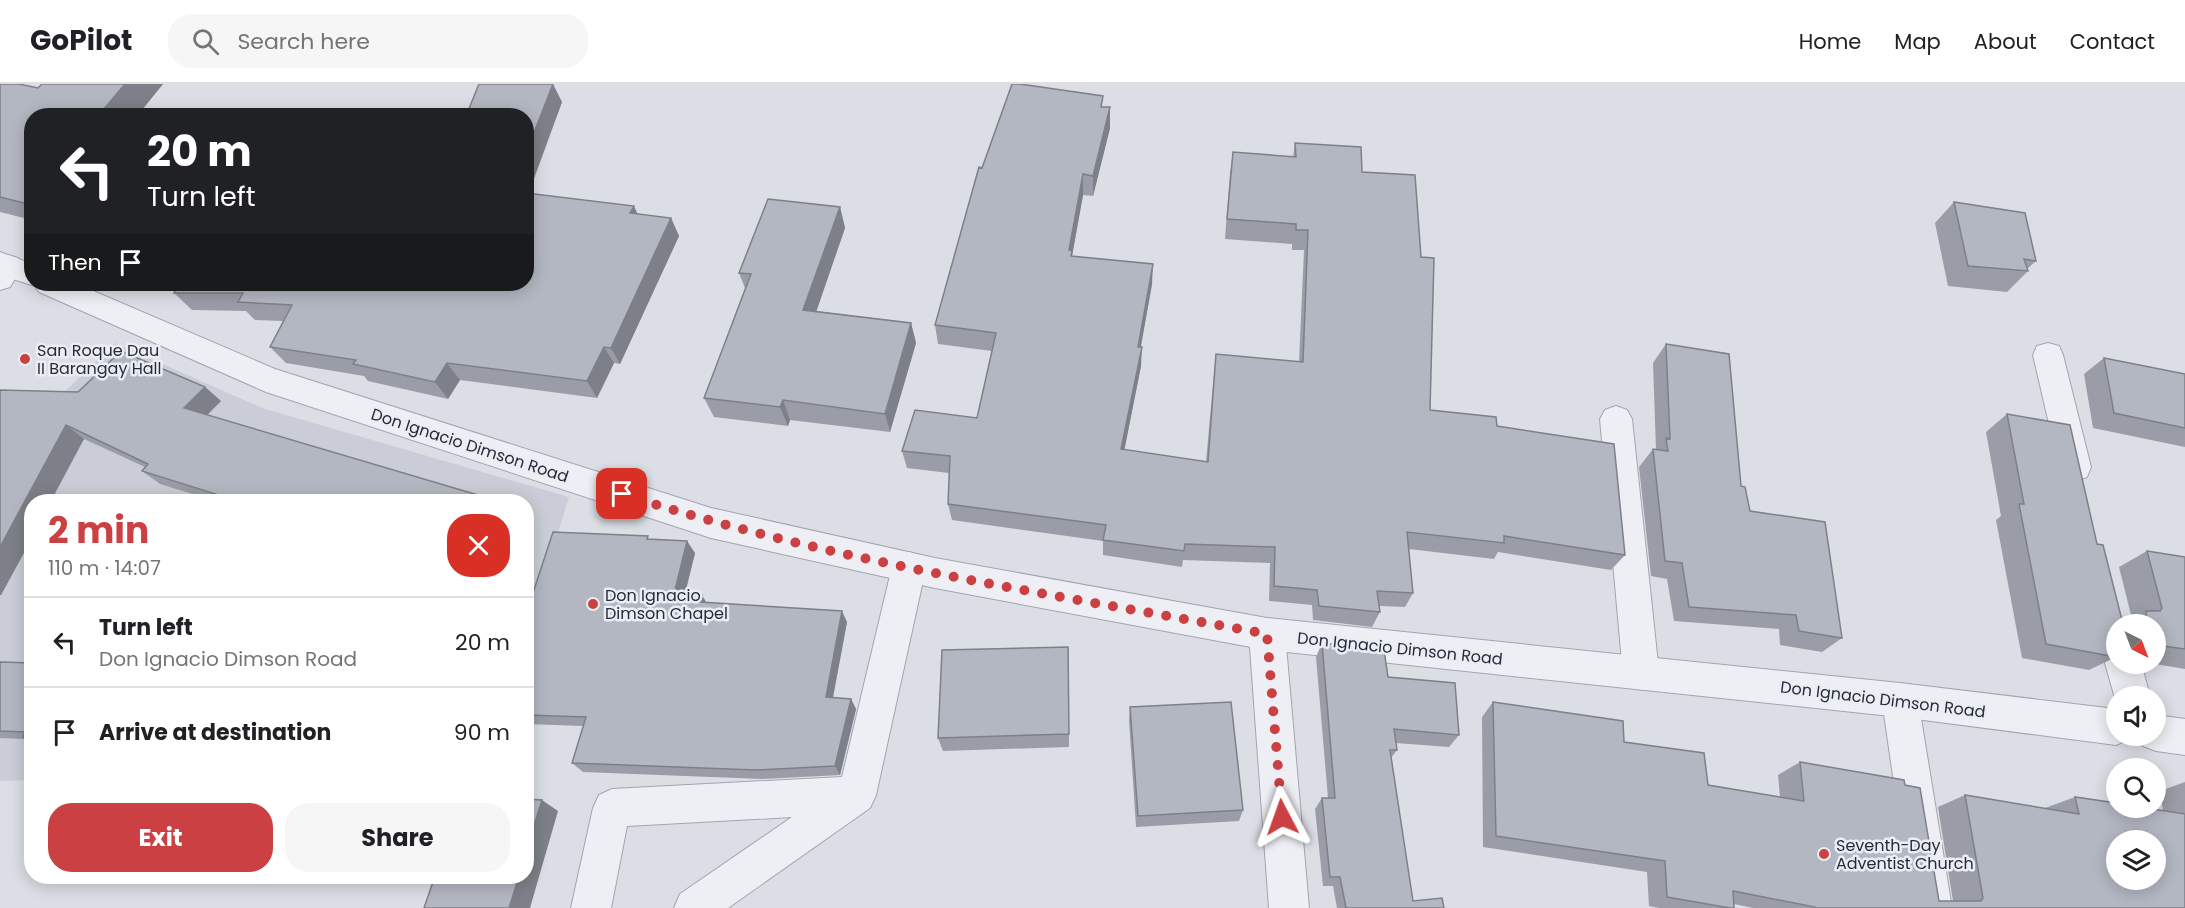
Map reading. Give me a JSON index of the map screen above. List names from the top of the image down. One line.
{"streets":{"street":["Don Ignacio Dimson Road"]},"places":["San Roque Dau II Barangay Hall","Don Ignacio Dimson Chapel","Seventh-Day Adventist Church"],"north":"bottom right","page":{"header":"GoPilot","search":"Search here","nav":["Home","Map","About","Contact"],"turn":["20 m","Turn left"],"then":"Then","heading":["2 min","110 m · 14:07"],"list":[{"name":"Turn left","note":"Don Ignacio Dimson Road","value":"20 m"},{"name":"Arrive at destination","value":"90 m"}],"buttons":["Exit","Share"]}}
